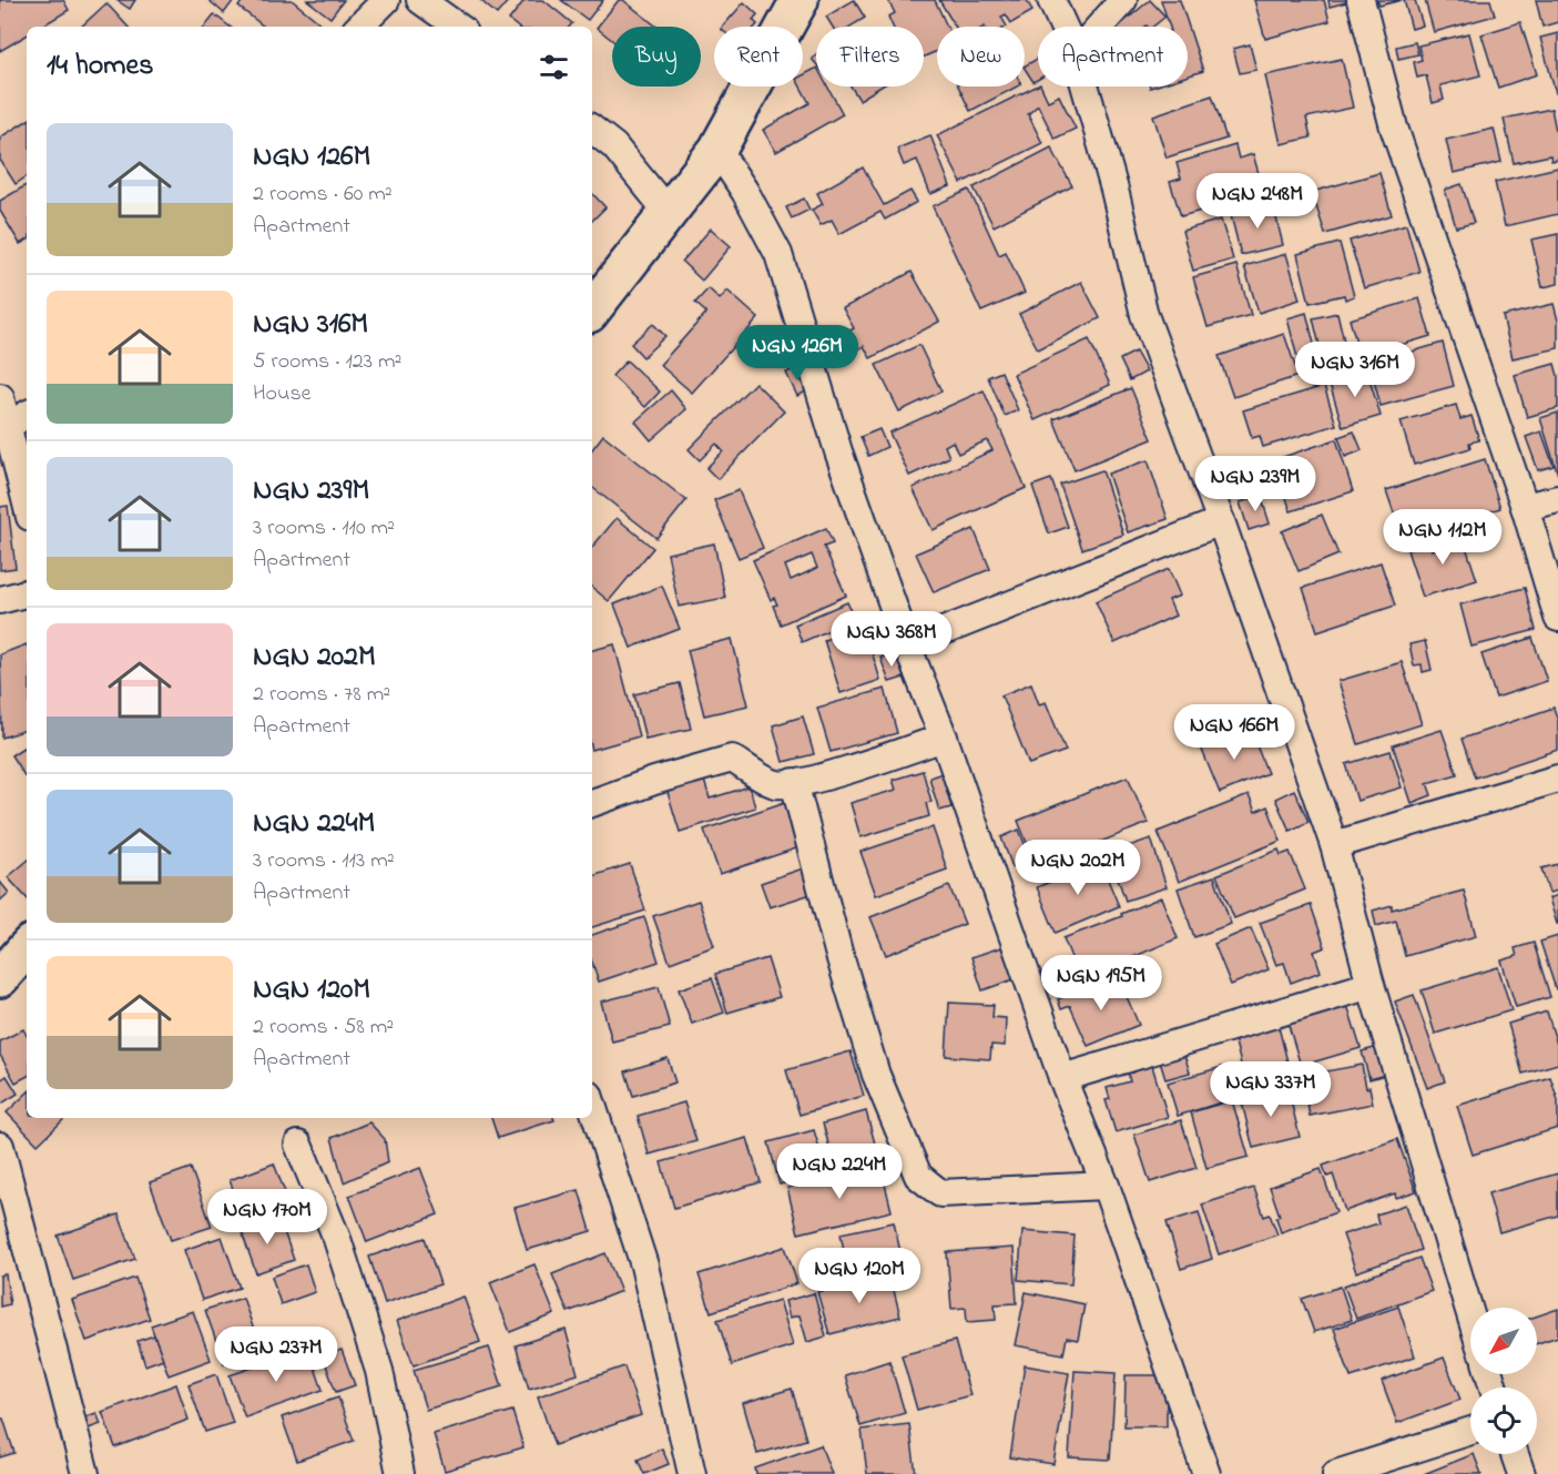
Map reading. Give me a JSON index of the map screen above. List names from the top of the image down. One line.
{"north":"bottom left","page":{"chip":["Buy","Rent","Filters","New","Apartment"],"heading":"14 homes","list":[{"name":"NGN 126M","note":"2 rooms · 60 m² · Apartment"},{"name":"NGN 316M","note":"5 rooms · 123 m² · House"},{"name":"NGN 239M","note":"3 rooms · 110 m² · Apartment"},{"name":"NGN 202M","note":"2 rooms · 78 m² · Apartment"},{"name":"NGN 224M","note":"3 rooms · 113 m² · Apartment"},{"name":"NGN 120M","note":"2 rooms · 58 m² · Apartment"}],"price":["NGN 248M","NGN 126M","NGN 316M","NGN 239M","NGN 112M","NGN 368M","NGN 166M","NGN 202M","NGN 195M","NGN 337M","NGN 224M","NGN 170M","NGN 120M","NGN 237M"]}}
